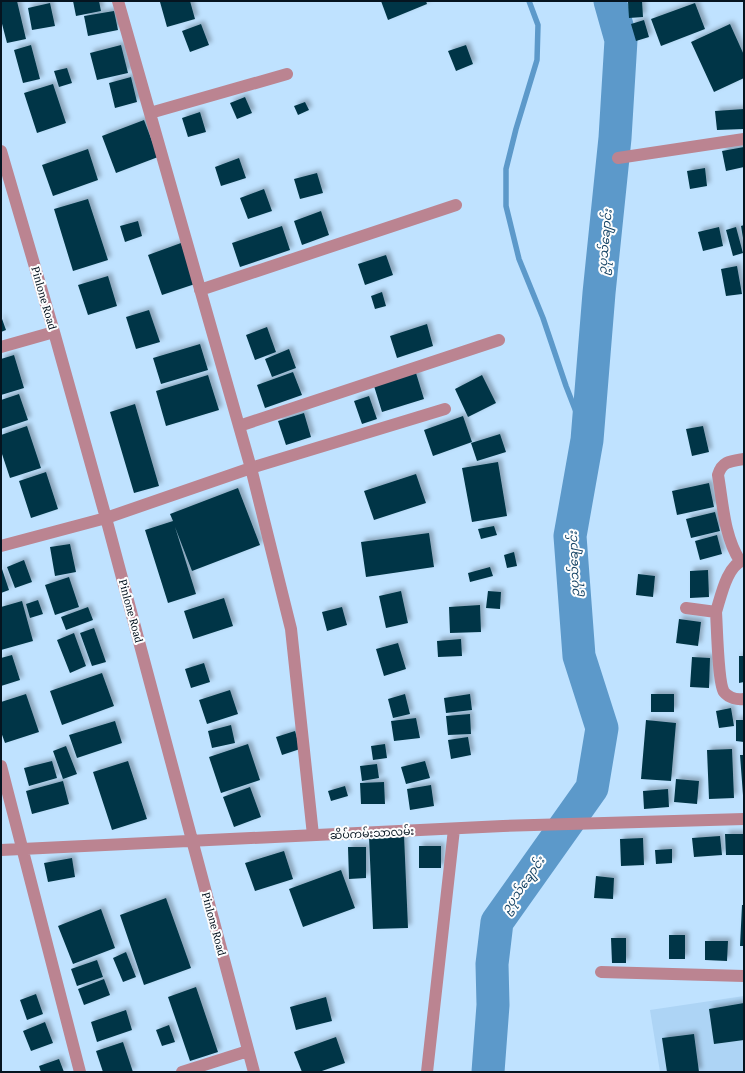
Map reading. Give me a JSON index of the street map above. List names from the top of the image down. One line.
{"streets":{"street":["Pinlone Road","ဆိပ်ကမ်းသာလမ်း"]},"crossings":[["Pinlone Road","ဆိပ်ကမ်းသာလမ်း"]],"water":["ဥပုသ်ချောင်း"]}
